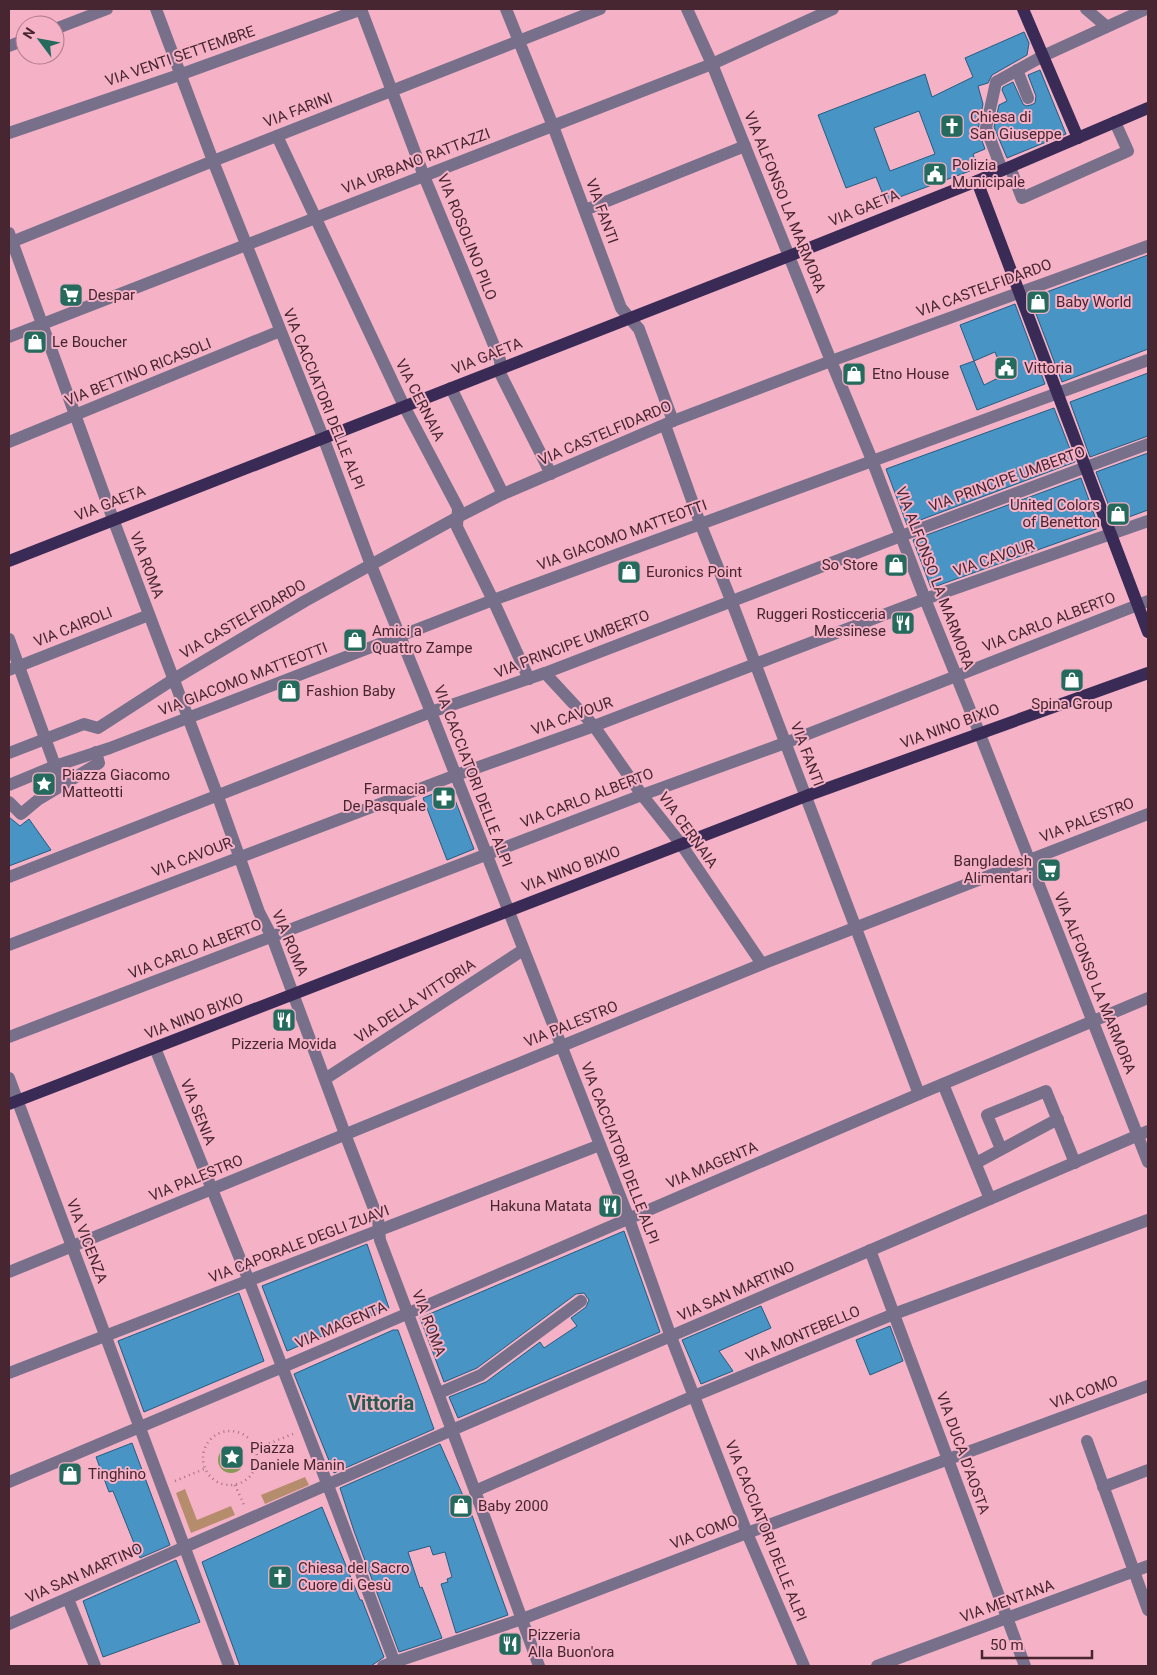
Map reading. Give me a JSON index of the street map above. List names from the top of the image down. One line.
{"streets":{"main road":["VIA GAETA","VIA NINO BIXIO"],"street":["VIA VENTI SETTEMBRE","VIA FARINI","VIA URBANO RATTAZZI","VIA ALFONSO LA MARMORA","VIA FANTI","VIA ROSOLINO PILO","VIA CASTELFIDARDO","VIA BETTINO RICASOLI","VIA CACCIATORI DELLE ALPI","VIA CERNAIA","VIA PRINCIPE UMBERTO","VIA GIACOMO MATTEOTTI","VIA CAVOUR","VIA ROMA","VIA CARLO ALBERTO","VIA CAIROLI","VIA PALESTRO","VIA DELLA VITTORIA","VIA SENIA","VIA MAGENTA","VIA VICENZA","VIA CAPORALE DEGLI ZUAVI","VIA SAN MARTINO","VIA MONTEBELLO","VIA COMO","VIA DUCA D'AOSTA","VIA MENTANA"]},"crossings":[["VIA VENTI SETTEMBRE","VIA ROSOLINO PILO"],["VIA VENTI SETTEMBRE","VIA CACCIATORI DELLE ALPI"],["VIA FARINI","VIA FANTI"],["VIA FARINI","VIA ROSOLINO PILO"],["VIA FARINI","VIA CACCIATORI DELLE ALPI"],["VIA FARINI","VIA CERNAIA"],["VIA FARINI","VIA ROMA"],["VIA URBANO RATTAZZI","VIA ALFONSO LA MARMORA"],["VIA URBANO RATTAZZI","VIA FANTI"],["VIA URBANO RATTAZZI","VIA ROSOLINO PILO"],["VIA URBANO RATTAZZI","VIA CACCIATORI DELLE ALPI"],["VIA URBANO RATTAZZI","VIA CERNAIA"],["VIA URBANO RATTAZZI","VIA ROMA"],["VIA ALFONSO LA MARMORA","VIA GAETA"],["VIA ALFONSO LA MARMORA","VIA CASTELFIDARDO"],["VIA ALFONSO LA MARMORA","VIA PRINCIPE UMBERTO"],["VIA ALFONSO LA MARMORA","VIA GIACOMO MATTEOTTI"],["VIA ALFONSO LA MARMORA","VIA CAVOUR"],["VIA ALFONSO LA MARMORA","VIA CARLO ALBERTO"],["VIA ALFONSO LA MARMORA","VIA NINO BIXIO"],["VIA ALFONSO LA MARMORA","VIA PALESTRO"],["VIA ALFONSO LA MARMORA","VIA MAGENTA"],["VIA ALFONSO LA MARMORA","VIA SAN MARTINO"],["VIA GAETA","VIA FANTI"],["VIA GAETA","VIA ROSOLINO PILO"],["VIA GAETA","VIA CACCIATORI DELLE ALPI"],["VIA GAETA","VIA CERNAIA"],["VIA GAETA","VIA ROMA"],["VIA FANTI","VIA CASTELFIDARDO"],["VIA FANTI","VIA PRINCIPE UMBERTO"],["VIA FANTI","VIA GIACOMO MATTEOTTI"],["VIA FANTI","VIA CAVOUR"],["VIA FANTI","VIA CARLO ALBERTO"],["VIA FANTI","VIA NINO BIXIO"],["VIA FANTI","VIA PALESTRO"],["VIA FANTI","VIA MAGENTA"],["VIA ROSOLINO PILO","VIA CASTELFIDARDO"],["VIA CASTELFIDARDO","VIA CACCIATORI DELLE ALPI"],["VIA CASTELFIDARDO","VIA CERNAIA"],["VIA CASTELFIDARDO","VIA ROMA"],["VIA BETTINO RICASOLI","VIA CACCIATORI DELLE ALPI"],["VIA BETTINO RICASOLI","VIA ROMA"],["VIA CACCIATORI DELLE ALPI","VIA PRINCIPE UMBERTO"],["VIA CACCIATORI DELLE ALPI","VIA GIACOMO MATTEOTTI"],["VIA CACCIATORI DELLE ALPI","VIA CAVOUR"],["VIA CACCIATORI DELLE ALPI","VIA CARLO ALBERTO"],["VIA CACCIATORI DELLE ALPI","VIA NINO BIXIO"],["VIA CACCIATORI DELLE ALPI","VIA PALESTRO"],["VIA CACCIATORI DELLE ALPI","VIA DELLA VITTORIA"],["VIA CACCIATORI DELLE ALPI","VIA MAGENTA"],["VIA CACCIATORI DELLE ALPI","VIA CAPORALE DEGLI ZUAVI"],["VIA CACCIATORI DELLE ALPI","VIA SAN MARTINO"],["VIA CACCIATORI DELLE ALPI","VIA MONTEBELLO"],["VIA CACCIATORI DELLE ALPI","VIA COMO"],["VIA CERNAIA","VIA PRINCIPE UMBERTO"],["VIA CERNAIA","VIA GIACOMO MATTEOTTI"],["VIA CERNAIA","VIA CAVOUR"],["VIA CERNAIA","VIA CARLO ALBERTO"],["VIA CERNAIA","VIA NINO BIXIO"],["VIA CERNAIA","VIA PALESTRO"],["VIA PRINCIPE UMBERTO","VIA ROMA"],["VIA GIACOMO MATTEOTTI","VIA ROMA"],["VIA CAVOUR","VIA ROMA"],["VIA ROMA","VIA CARLO ALBERTO"],["VIA ROMA","VIA CAIROLI"],["VIA ROMA","VIA NINO BIXIO"],["VIA ROMA","VIA PALESTRO"],["VIA ROMA","VIA DELLA VITTORIA"],["VIA ROMA","VIA MAGENTA"],["VIA ROMA","VIA CAPORALE DEGLI ZUAVI"],["VIA ROMA","VIA SAN MARTINO"],["VIA ROMA","VIA MONTEBELLO"],["VIA ROMA","VIA COMO"],["VIA NINO BIXIO","VIA SENIA"],["VIA NINO BIXIO","VIA VICENZA"],["VIA PALESTRO","VIA SENIA"],["VIA PALESTRO","VIA VICENZA"],["VIA SENIA","VIA MAGENTA"],["VIA SENIA","VIA CAPORALE DEGLI ZUAVI"],["VIA SENIA","VIA SAN MARTINO"],["VIA MAGENTA","VIA VICENZA"],["VIA VICENZA","VIA CAPORALE DEGLI ZUAVI"],["VIA VICENZA","VIA SAN MARTINO"],["VIA SAN MARTINO","VIA DUCA D'AOSTA"],["VIA MONTEBELLO","VIA DUCA D'AOSTA"],["VIA COMO","VIA DUCA D'AOSTA"],["VIA DUCA D'AOSTA","VIA MENTANA"]],"districts":["Vittoria"],"places":{"church":["Chiesa di San Giuseppe","Chiesa del Sacro Cuore di Gesù"],"public building":["Polizia Municipale","Vittoria"],"supermarket":["Despar","Bangladesh Alimentari"],"shop":["Baby World","Le Boucher","Etno House","United Colors of Benetton","So Store","Euronics Point","Amici a Quattro Zampe","Spina Group","Fashion Baby","Tinghino","Baby 2000"],"restaurant":["Ruggeri Rosticceria Messinese","Pizzeria Movida","Hakuna Matata","Pizzeria Alla Buon'ora"],"place":["Piazza Giacomo Matteotti","Piazza Daniele Manin"],"pharmacy":["Farmacia De Pasquale"]},"scale_bar":"50 m","north":"top left"}
